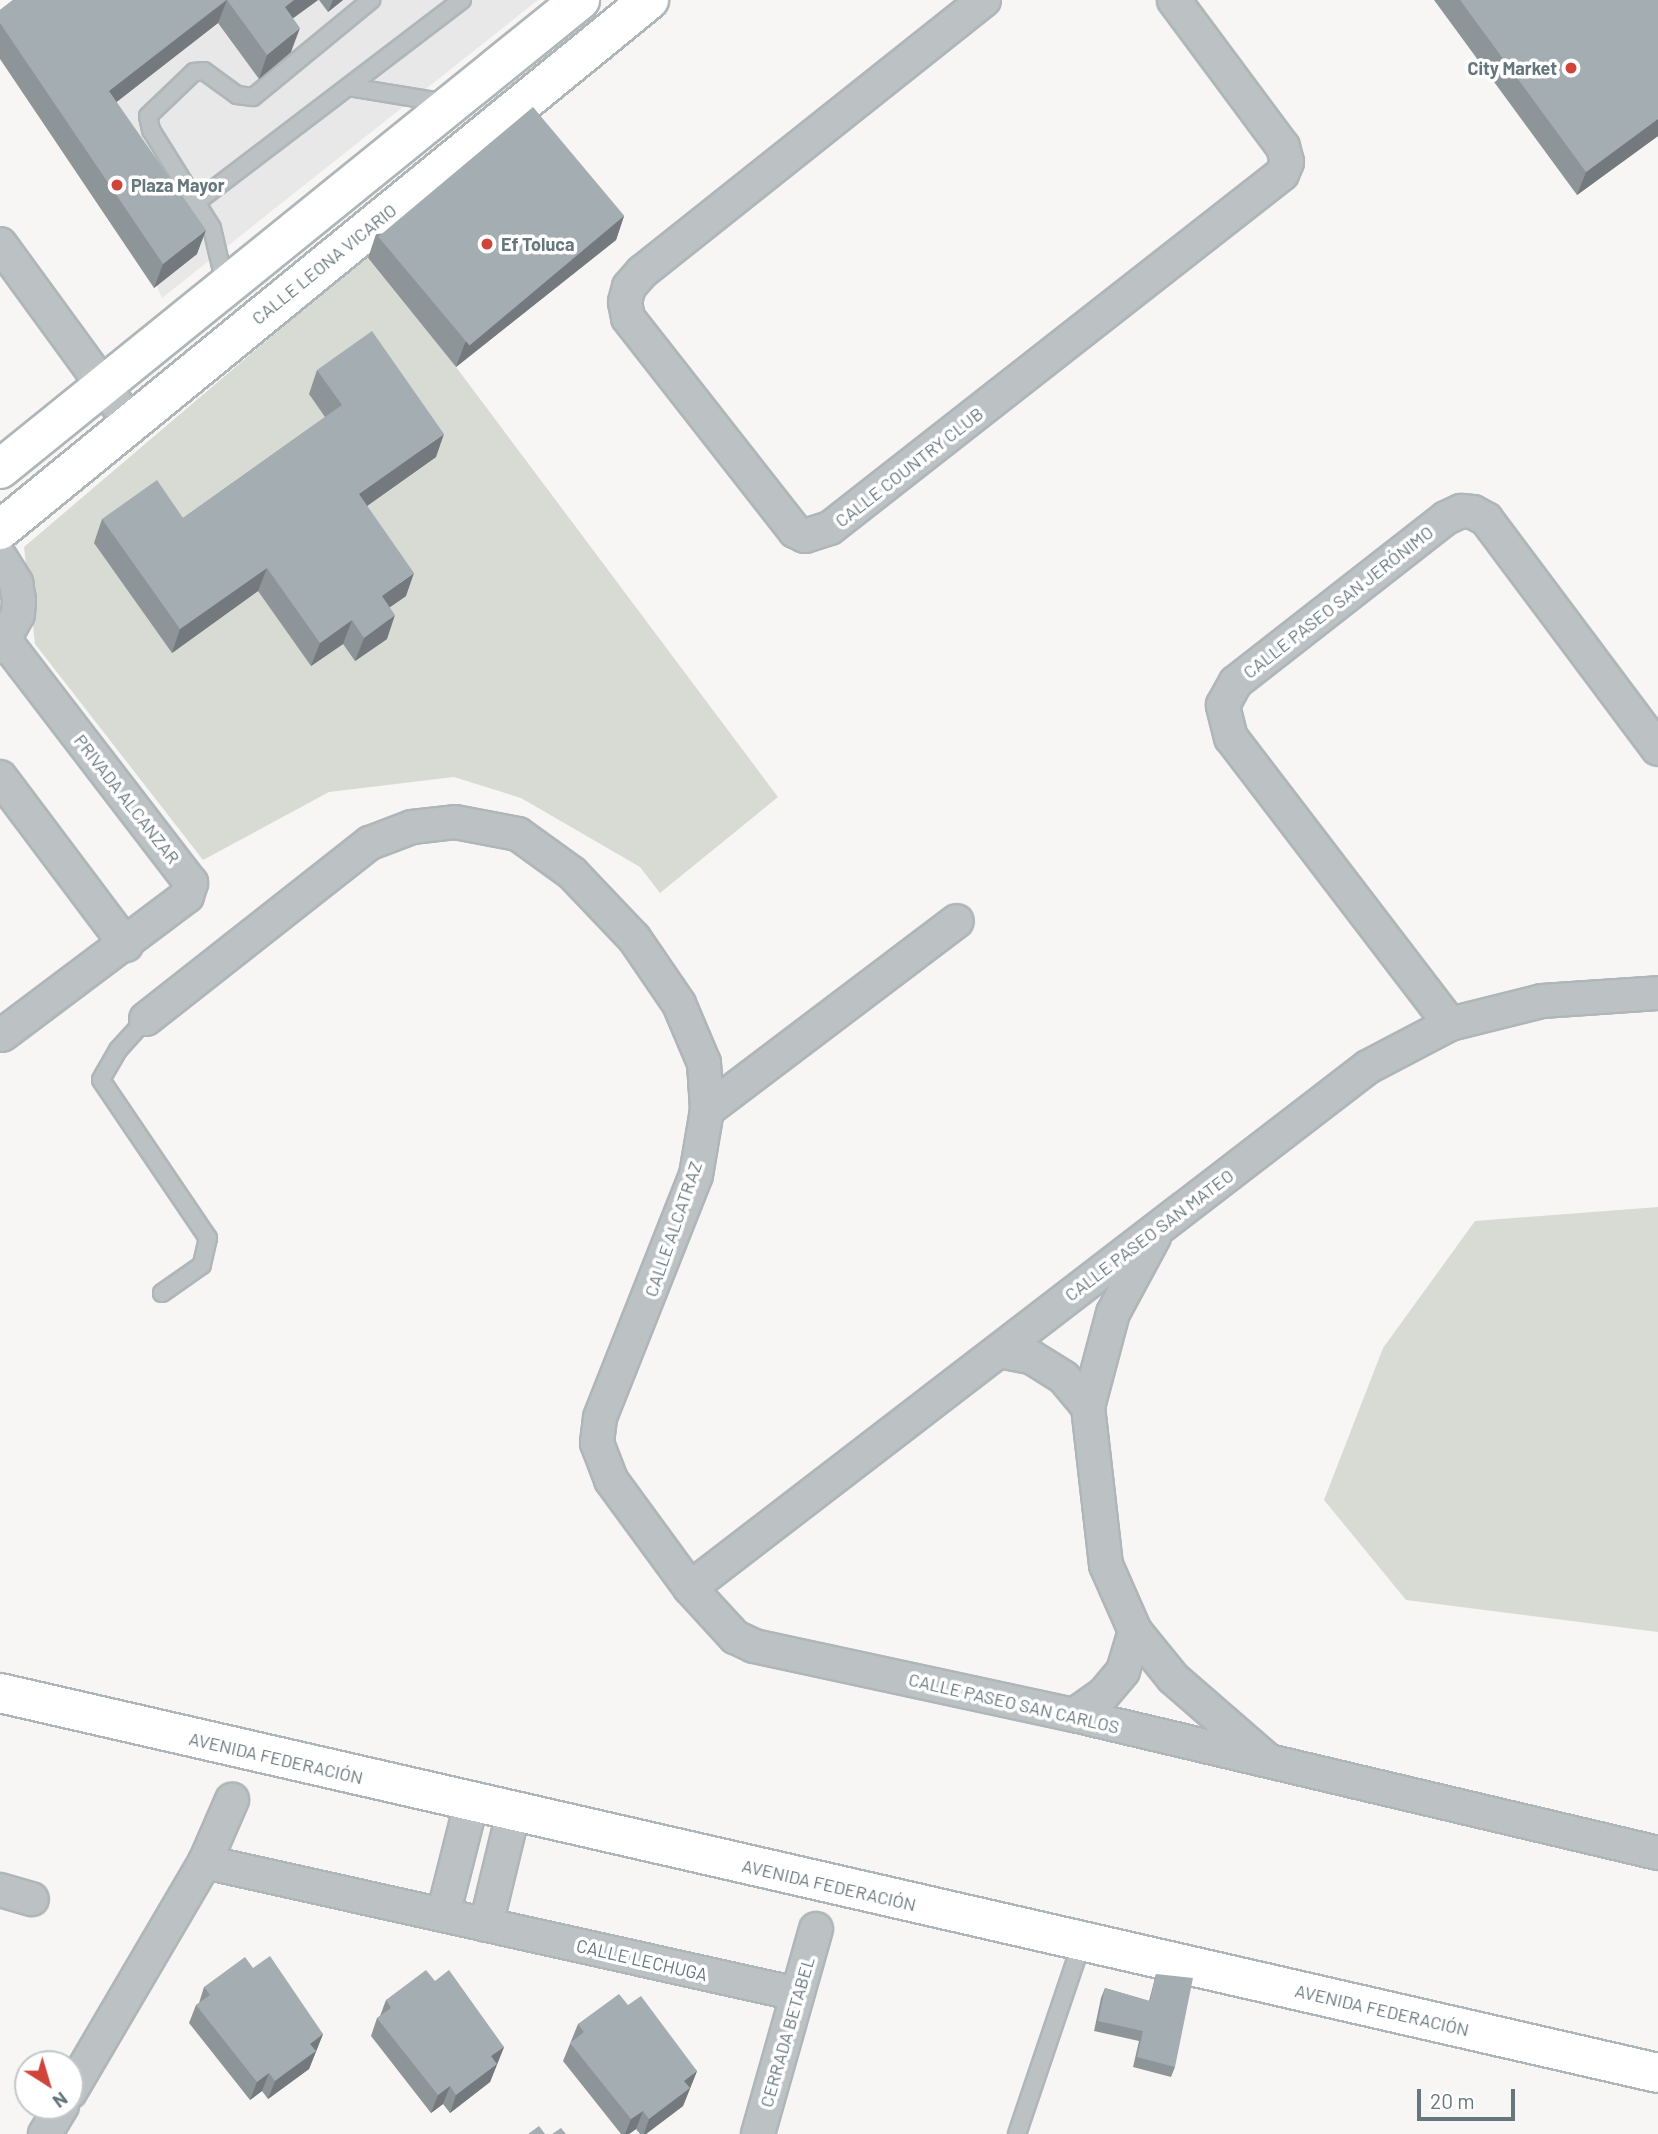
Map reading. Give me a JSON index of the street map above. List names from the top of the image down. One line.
{"streets":{"main road":["CALLE LEONA VICARIO","AVENIDA FEDERACIÓN"],"street":["CALLE COUNTRY CLUB","CALLE PASEO SAN JERÓNIMO","PRIVADA ALCANZAR","CALLE ALCATRAZ","CALLE PASEO SAN MATEO","CALLE PASEO SAN CARLOS","CALLE LECHUGA","CERRADA BETABEL"]},"crossings":[["CALLE PASEO SAN JERÓNIMO","CALLE PASEO SAN MATEO"],["CALLE ALCATRAZ","CALLE PASEO SAN MATEO"],["CALLE ALCATRAZ","CALLE PASEO SAN CARLOS"],["CALLE PASEO SAN MATEO","CALLE PASEO SAN CARLOS"],["CALLE LECHUGA","CERRADA BETABEL"]],"places":["City Market","Plaza Mayor","Ef Toluca"],"scale_bar":"20 m","north":"bottom right"}
